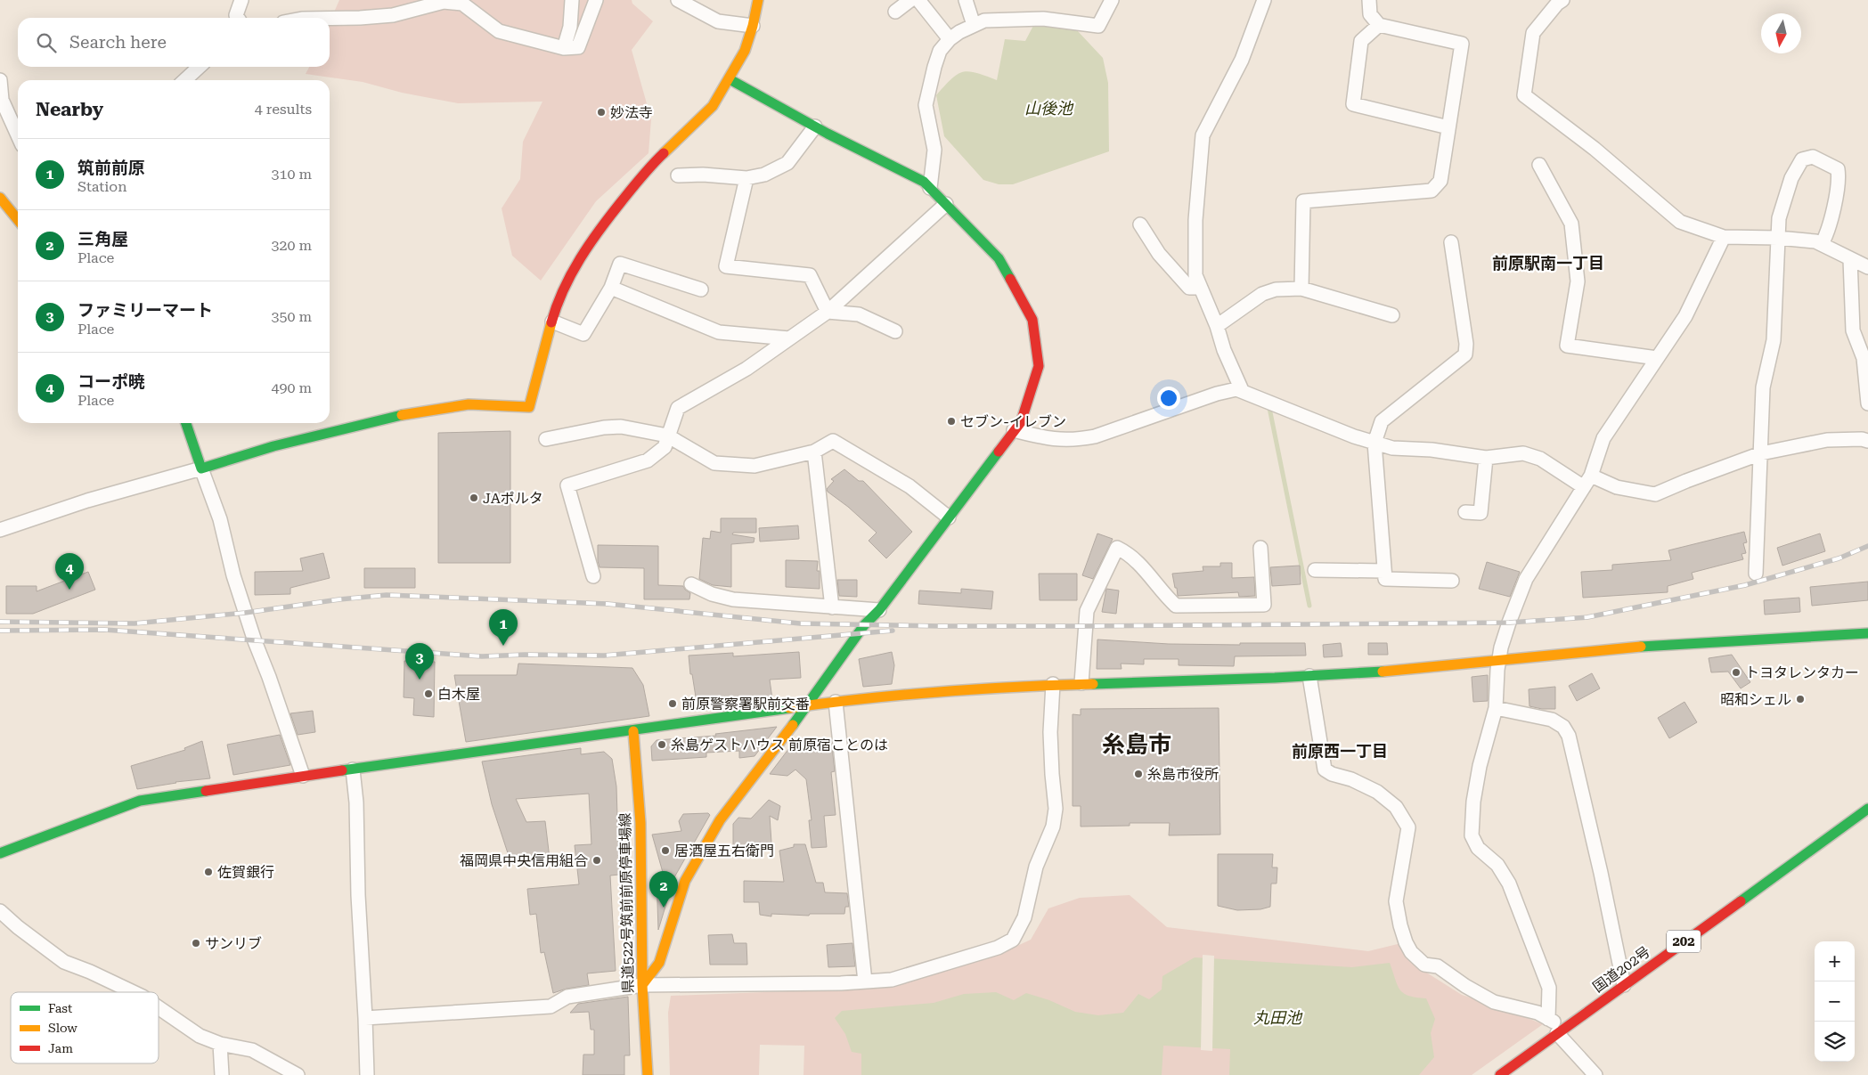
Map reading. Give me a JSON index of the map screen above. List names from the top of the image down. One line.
{"streets":{"main road":["県道522号筑前前原停車場線","202","国道202号"]},"districts":["前原駅南一丁目","糸島市","前原西一丁目"],"water":["山後池","丸田池"],"places":["妙法寺","セブン-イレブン","JAポルタ","トヨタレンタカー","白木屋","昭和シェル","前原警察署駅前交番","糸島ゲストハウス 前原宿ことのは","糸島市役所","居酒屋五右衛門","福岡県中央信用組合","佐賀銀行","サンリブ"],"legend":["Fast","Slow","Jam"],"north":"bottom","page":{"search":"Search here","heading":["Nearby","4 results"],"list":[{"mark":"1","name":"筑前前原","note":"Station","value":"310 m"},{"mark":"2","name":"三角屋","note":"Place","value":"320 m"},{"mark":"3","name":"ファミリーマート","note":"Place","value":"350 m"},{"mark":"4","name":"コーポ暁","note":"Place","value":"490 m"}],"pins":["4","1","3","2"],"map_buttons":["+","−"]}}
